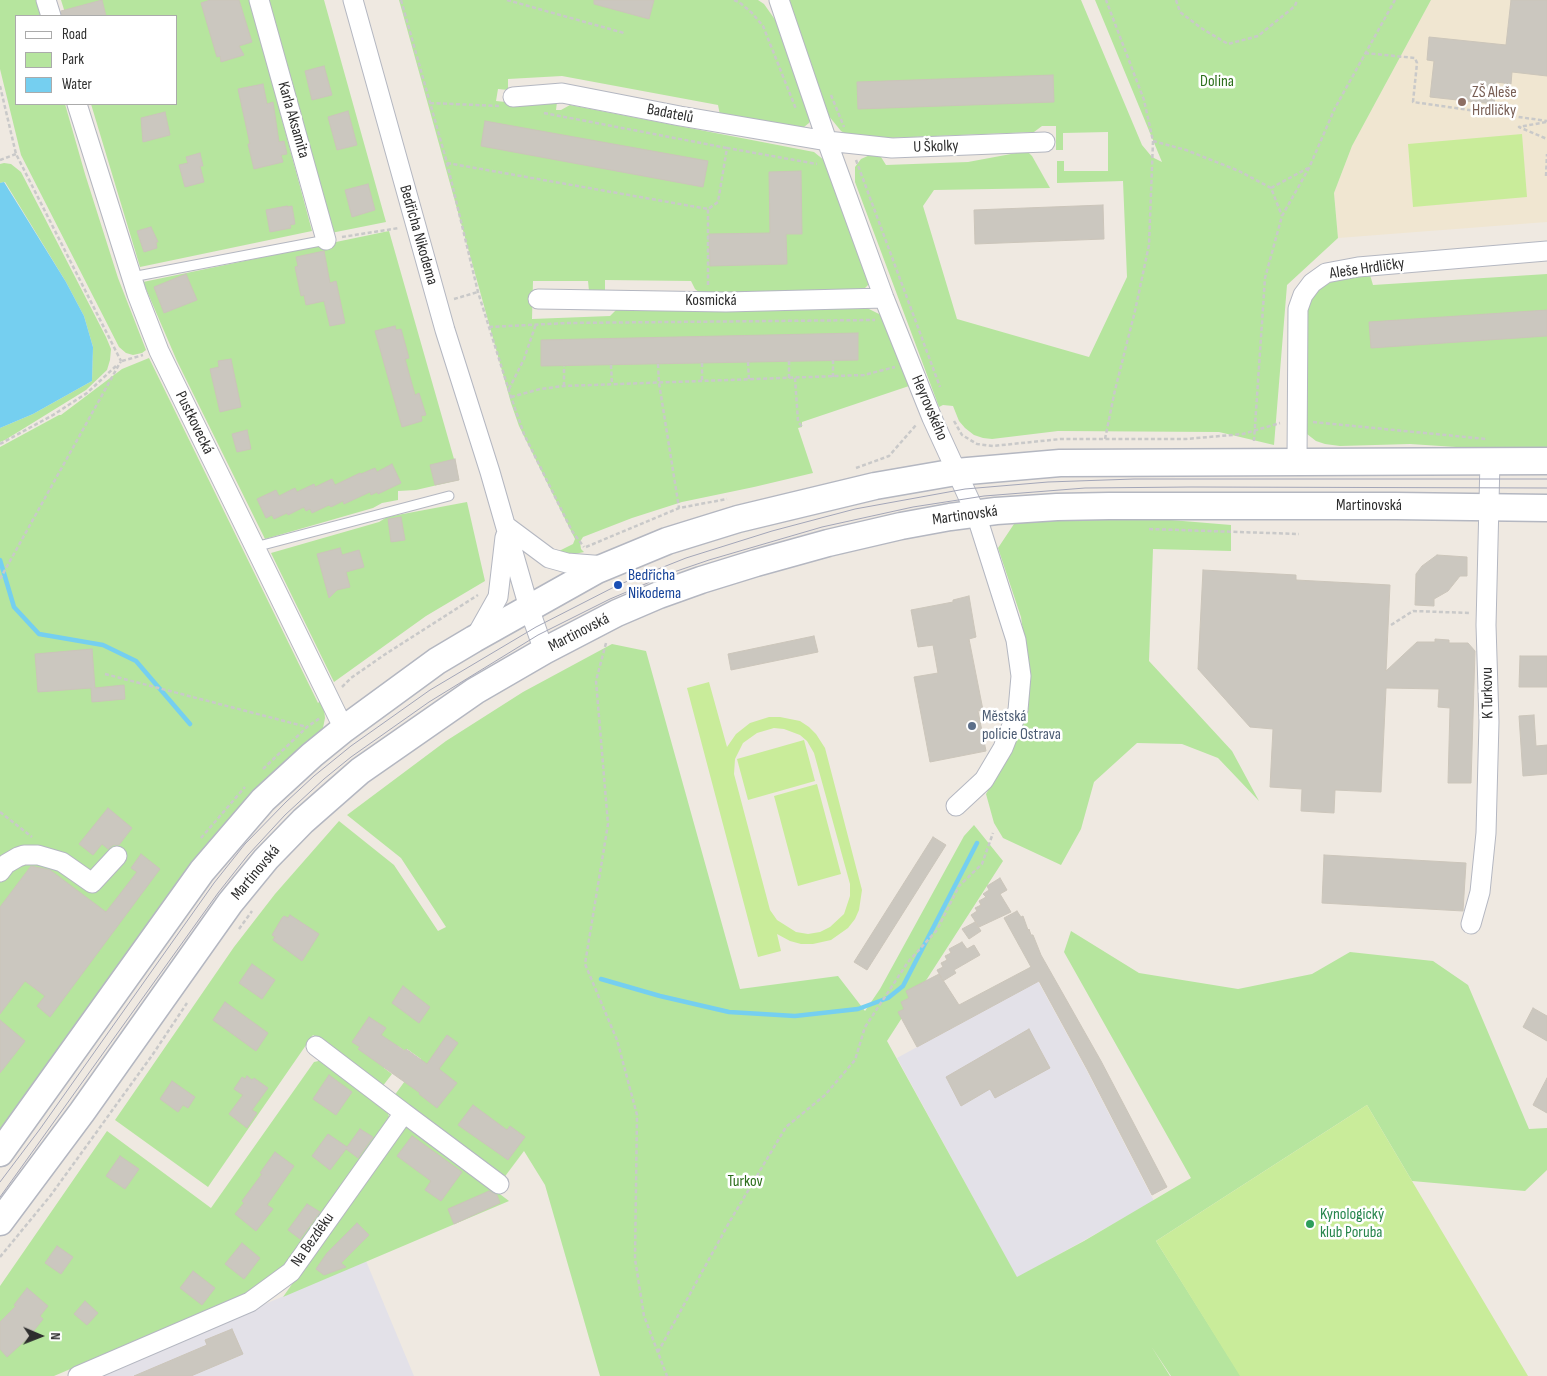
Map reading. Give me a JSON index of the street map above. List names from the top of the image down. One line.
{"streets":{"street":["Badatelů","Karla Aksamita","U Školky","Bedřicha Nikodema","Aleše Hrdličky","Kosmická","Heyrovského","Pustkovecká","Martinovská","K Turkovu","Na Bezděku"]},"crossings":[["Badatelů","U Školky"],["Badatelů","Heyrovského"],["U Školky","Heyrovského"],["Bedřicha Nikodema","Martinovská"],["Kosmická","Heyrovského"],["Heyrovského","Martinovská"],["Martinovská","K Turkovu"]],"parks":["Dolina","Turkov"],"places":["ZŠ Aleše Hrdličky","Bedřicha Nikodema","Městská policie Ostrava","Kynologický klub Poruba"],"legend":["Road","Park","Water"],"north":"right"}
